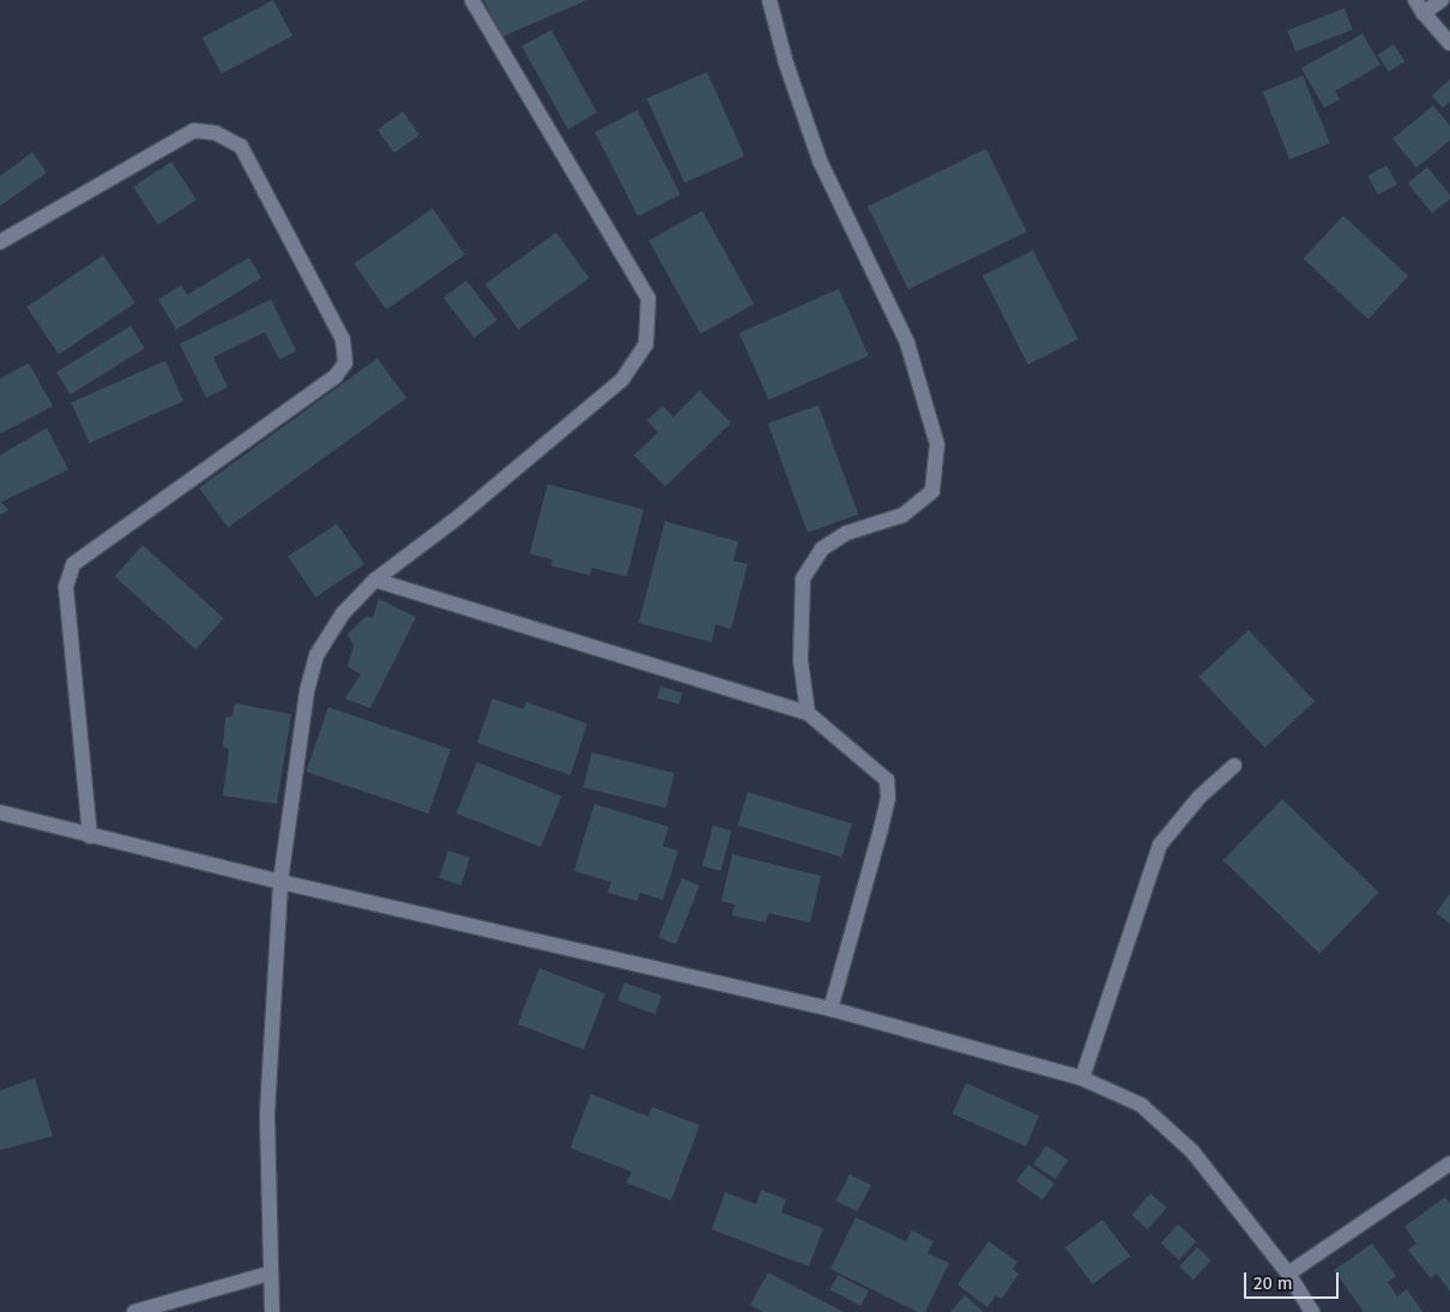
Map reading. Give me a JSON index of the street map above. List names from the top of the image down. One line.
{"scale_bar":"20 m"}
